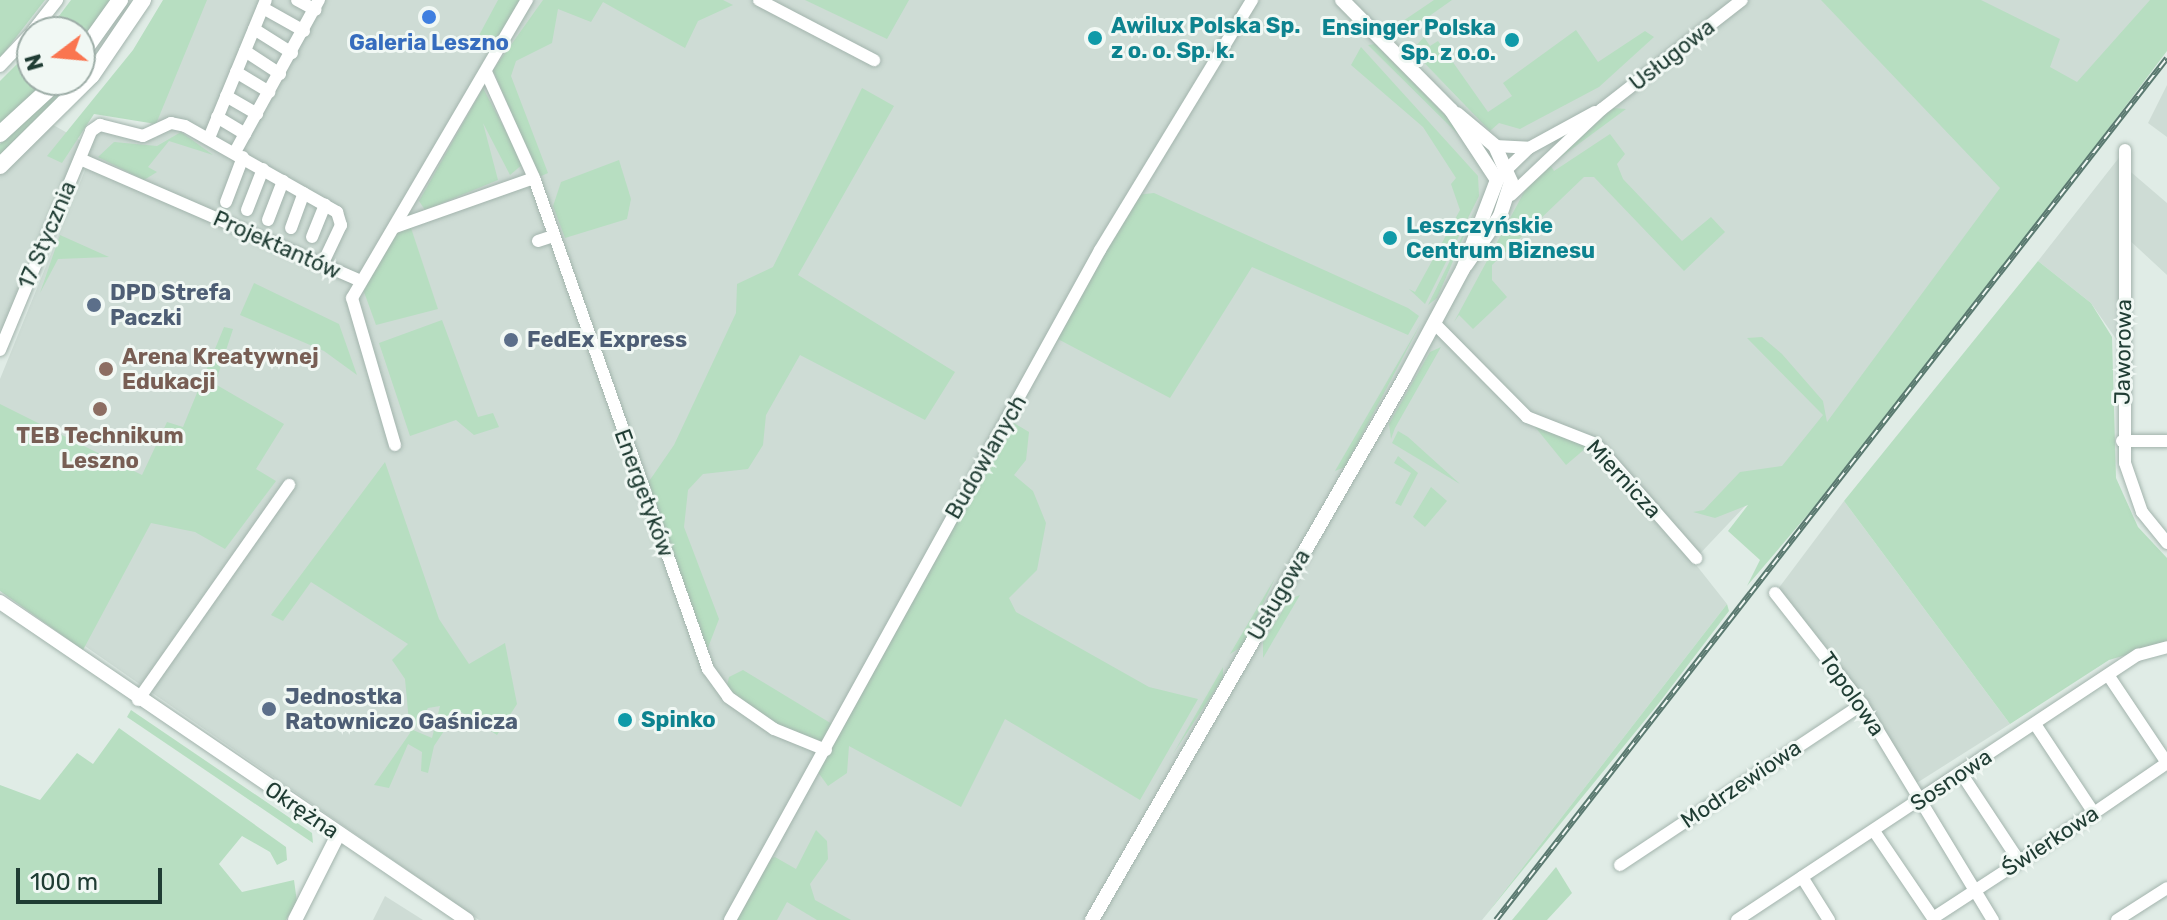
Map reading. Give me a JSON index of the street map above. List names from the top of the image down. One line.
{"streets":{"street":["Usługowa","17 Stycznia","Projektantów","Jaworowa","Budowlanych","Miernicza","Energetyków","Topolowa","Sosnowa","Modrzewiowa","Okrężna","Świerkowa"]},"crossings":[["Usługowa","Miernicza"],["17 Stycznia","Projektantów"],["Budowlanych","Energetyków"],["Topolowa","Sosnowa"],["Topolowa","Modrzewiowa"],["Topolowa","Świerkowa"],["Sosnowa","Świerkowa"]],"places":["Galeria Leszno","Awilux Polska Sp. z o. o. Sp. k.","Ensinger Polska Sp. z o.o.","Leszczyńskie Centrum Biznesu","DPD Strefa Paczki","FedEx Express","Arena Kreatywnej Edukacji","TEB Technikum Leszno","Jednostka Ratowniczo Gaśnicza","Spinko"],"scale_bar":"100 m","north":"left"}
